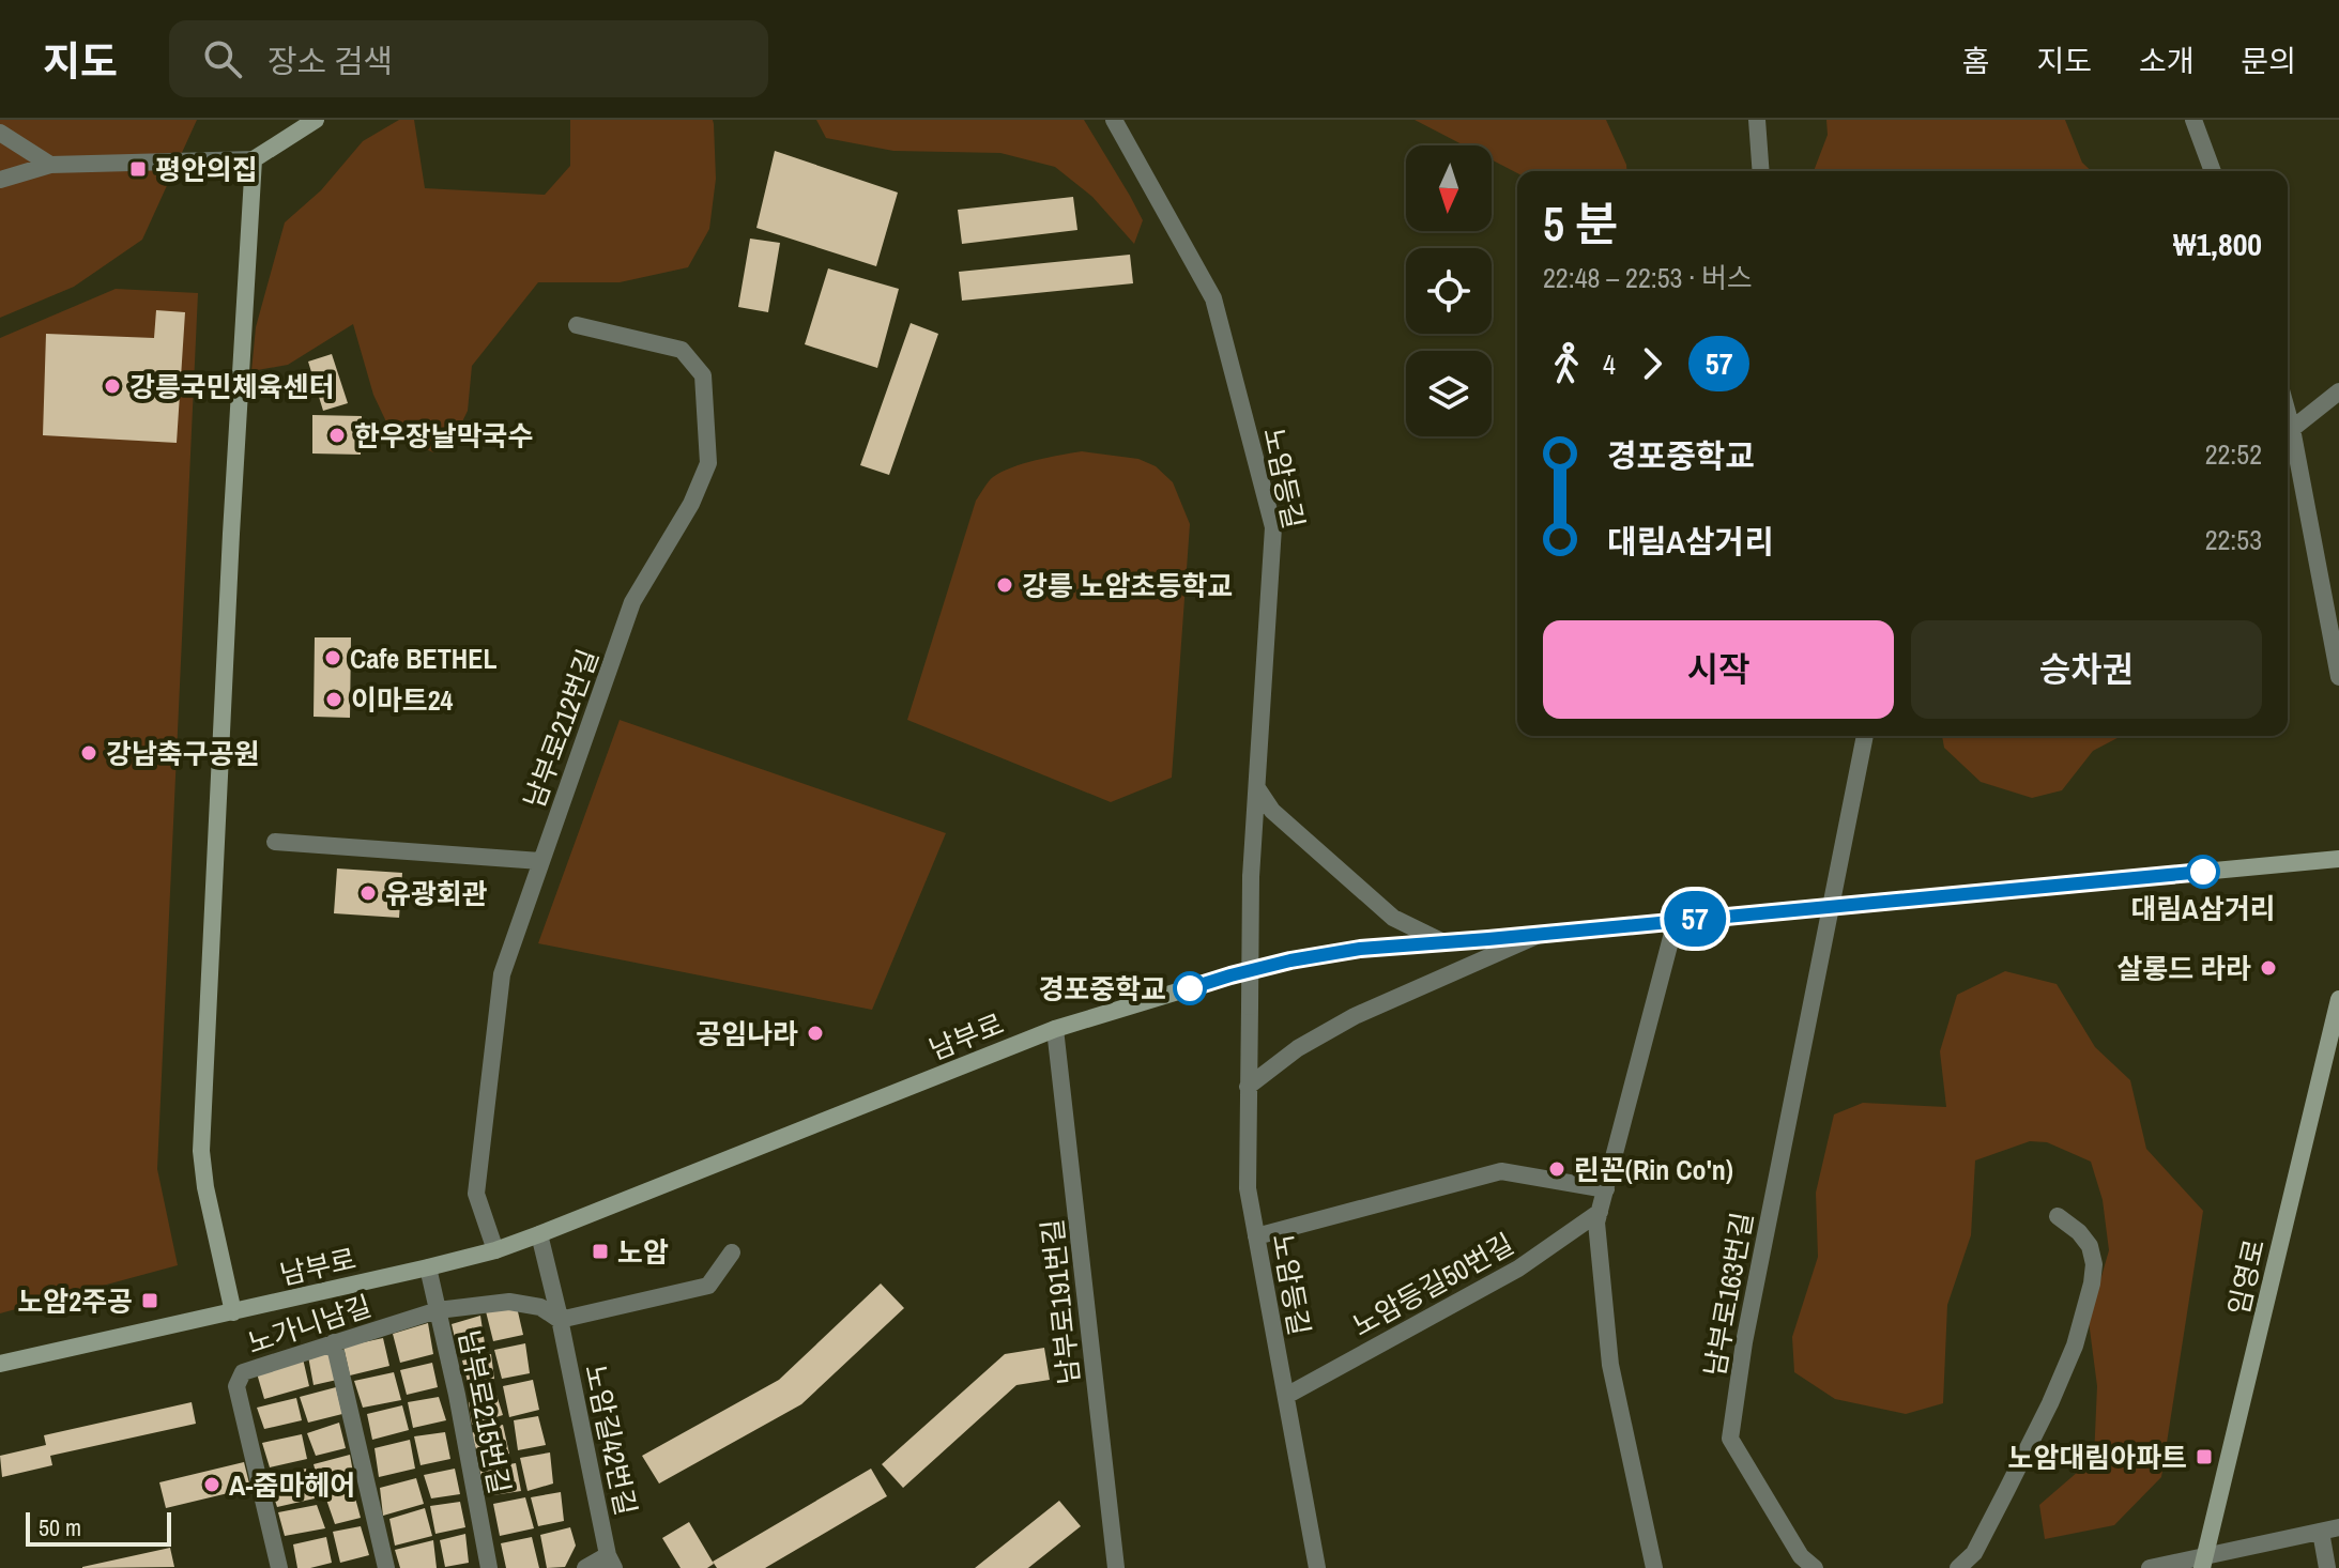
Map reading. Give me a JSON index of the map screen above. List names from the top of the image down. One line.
{"streets":{"street":["노암등길","남부로212번길","남부로","임영로","노암등길50번길","남부로163번길","남부로191번길","노가니남길","남부로215번길","노암길42번길"]},"crossings":[["노암등길","노암등길50번길"],["남부로212번길","남부로"],["남부로","남부로163번길"],["남부로","남부로191번길"],["남부로","남부로215번길"],["남부로","노암길42번길"],["노가니남길","남부로215번길"]],"places":{"transit":["평안의집","노암","노암2주공","노암대림아파트"],"other":["강릉국민체육센터","한우장날막국수","강릉 노암초등학교","Cafe BETHEL","이마트24","강남축구공원","대림A삼거리","유광회관","살롱드 라라","경포중학교","공임나라","린꼰(Rin Co'n)","A-줌마헤어"]},"lines":["bus line 57"],"scale_bar":"50 m","north":"bottom","page":{"header":"지도","search":"장소 검색","nav":["홈","지도","소개","문의"],"on_map":"57","heading":["5 분","22:48 – 22:53 · 버스","₩1,800"],"legs":["4","57"],"list":[{"name":"경포중학교","value":"22:52"},{"name":"대림A삼거리","value":"22:53"}],"buttons":["시작","승차권"],"scale":"50 m"}}
